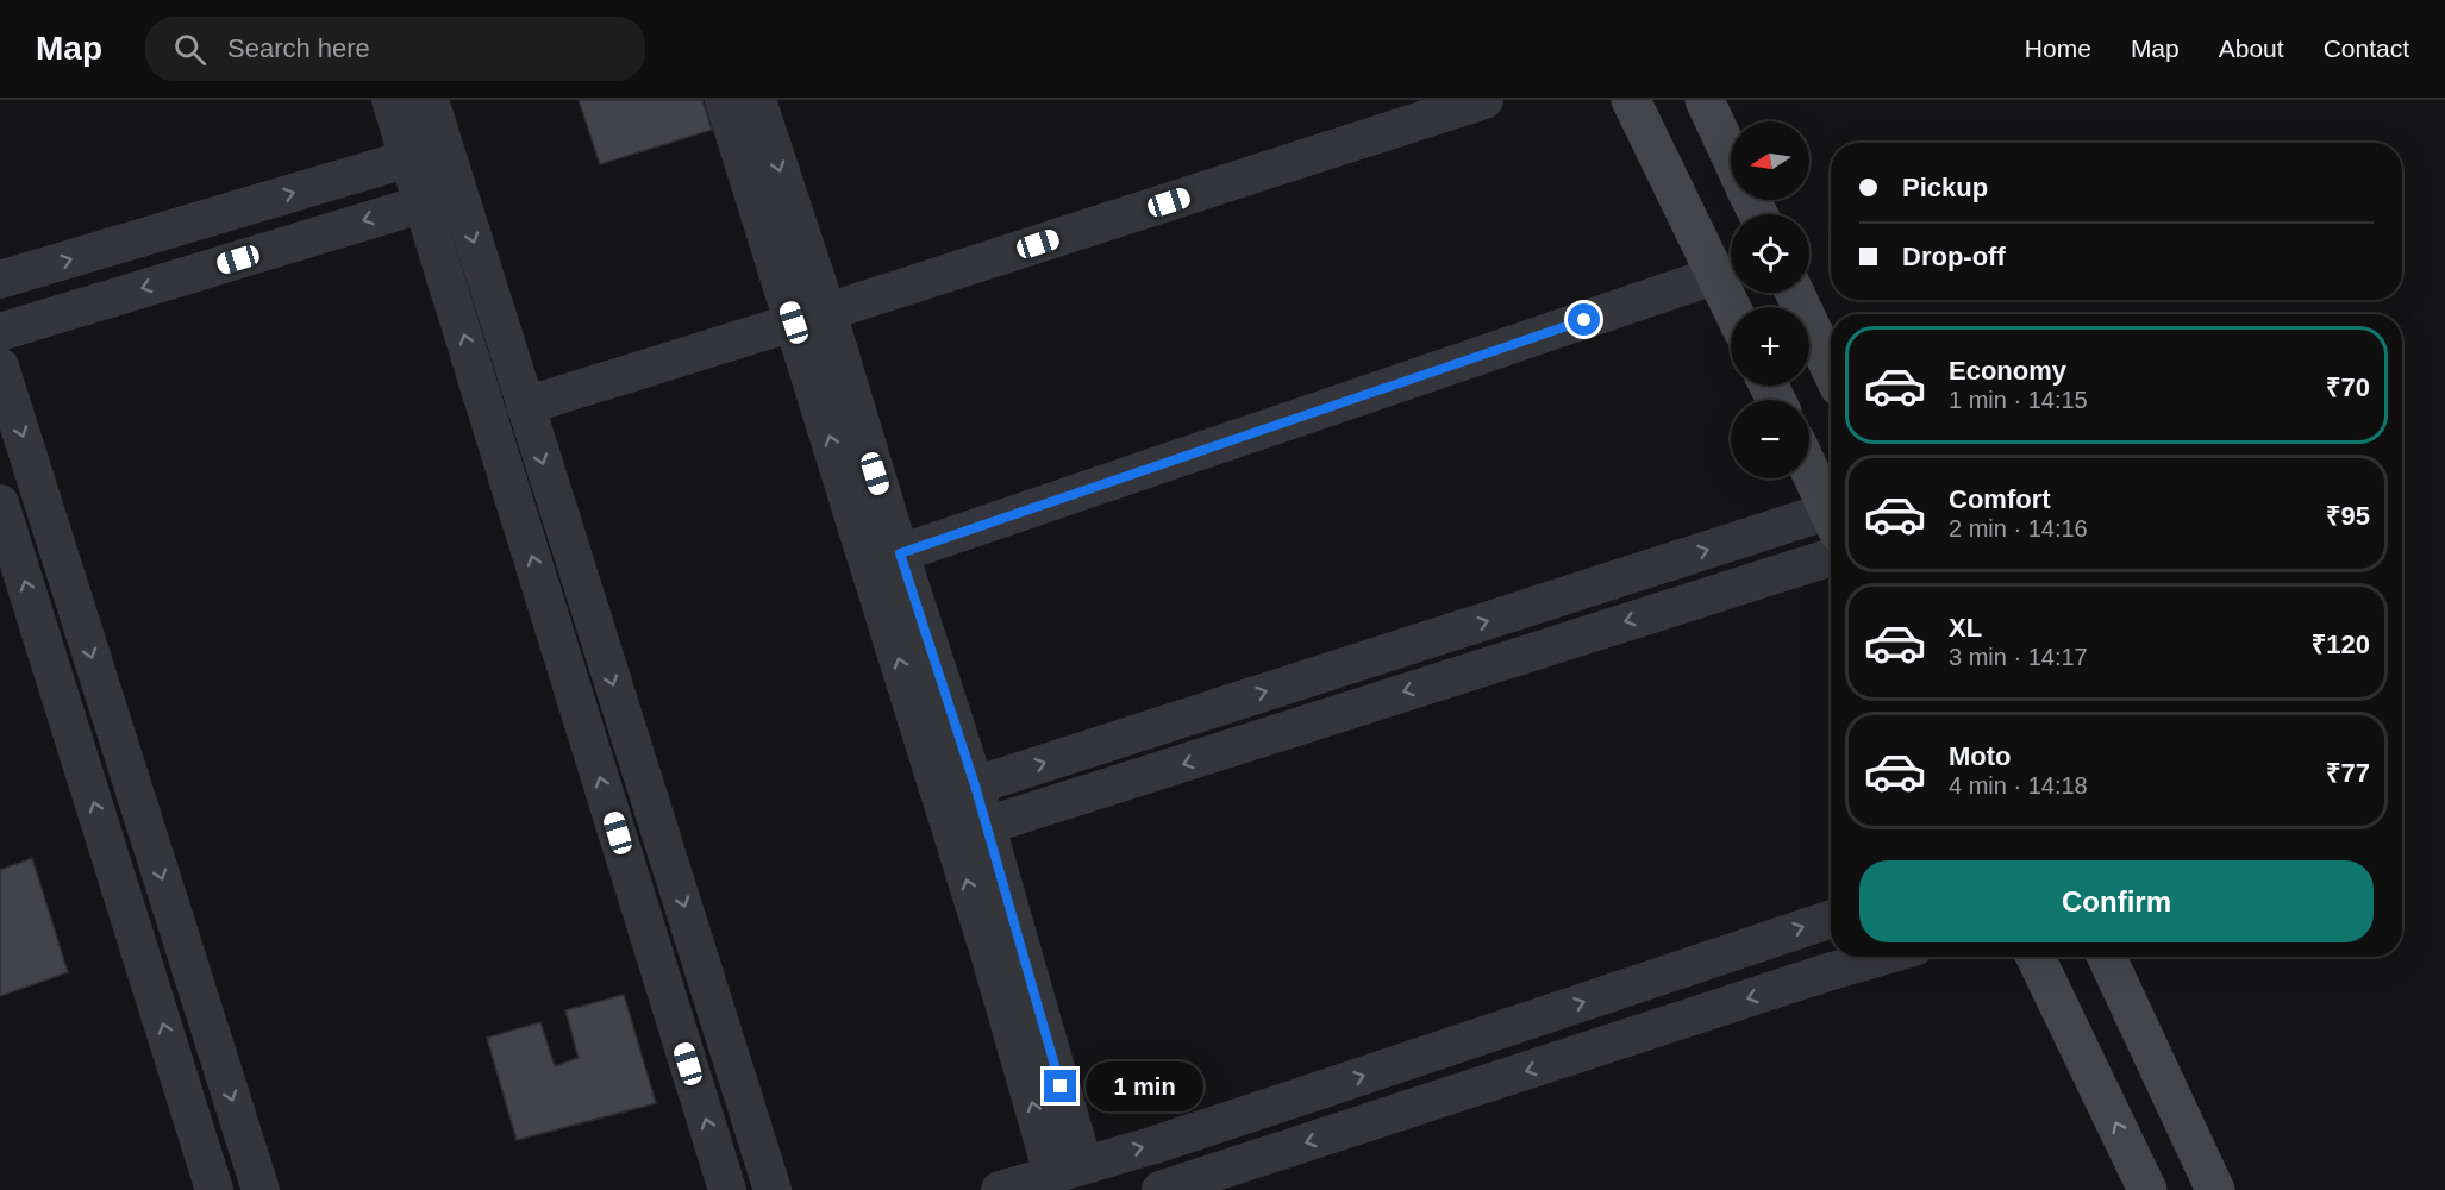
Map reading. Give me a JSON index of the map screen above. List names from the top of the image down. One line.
{"north":"left","page":{"header":"Map","search":"Search here","nav":["Home","Map","About","Contact"],"map_buttons":["+","−"],"banner":["Pickup","Drop-off"],"list":[{"name":"Economy","note":"1 min · 14:15","value":"₹70"},{"name":"Comfort","note":"2 min · 14:16","value":"₹95"},{"name":"XL","note":"3 min · 14:17","value":"₹120"},{"name":"Moto","note":"4 min · 14:18","value":"₹77"}],"buttons":"Confirm","bubble":"1 min"}}
